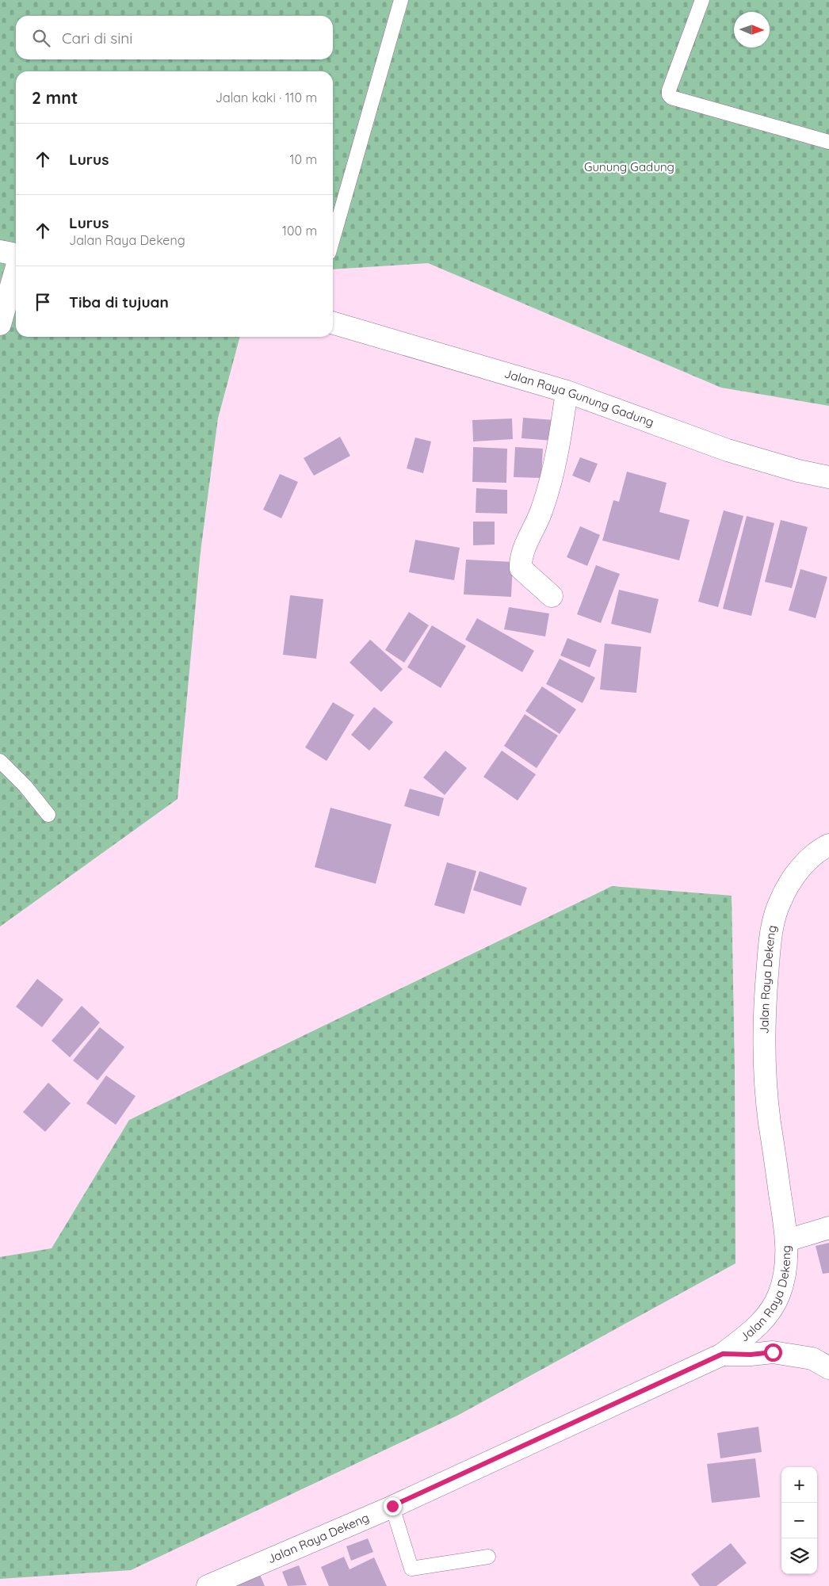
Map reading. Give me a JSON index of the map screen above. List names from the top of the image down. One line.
{"streets":{"street":["Jalan Raya Gunung Gadung","Jalan Raya Dekeng"]},"parks":["Gunung Gadung"],"north":"right","page":{"search":"Cari di sini","heading":["2 mnt","Jalan kaki · 110 m"],"list":[["Lurus","10 m"],["Lurus","Jalan Raya Dekeng","100 m"],"Tiba di tujuan"],"map_buttons":["+","−"]}}
